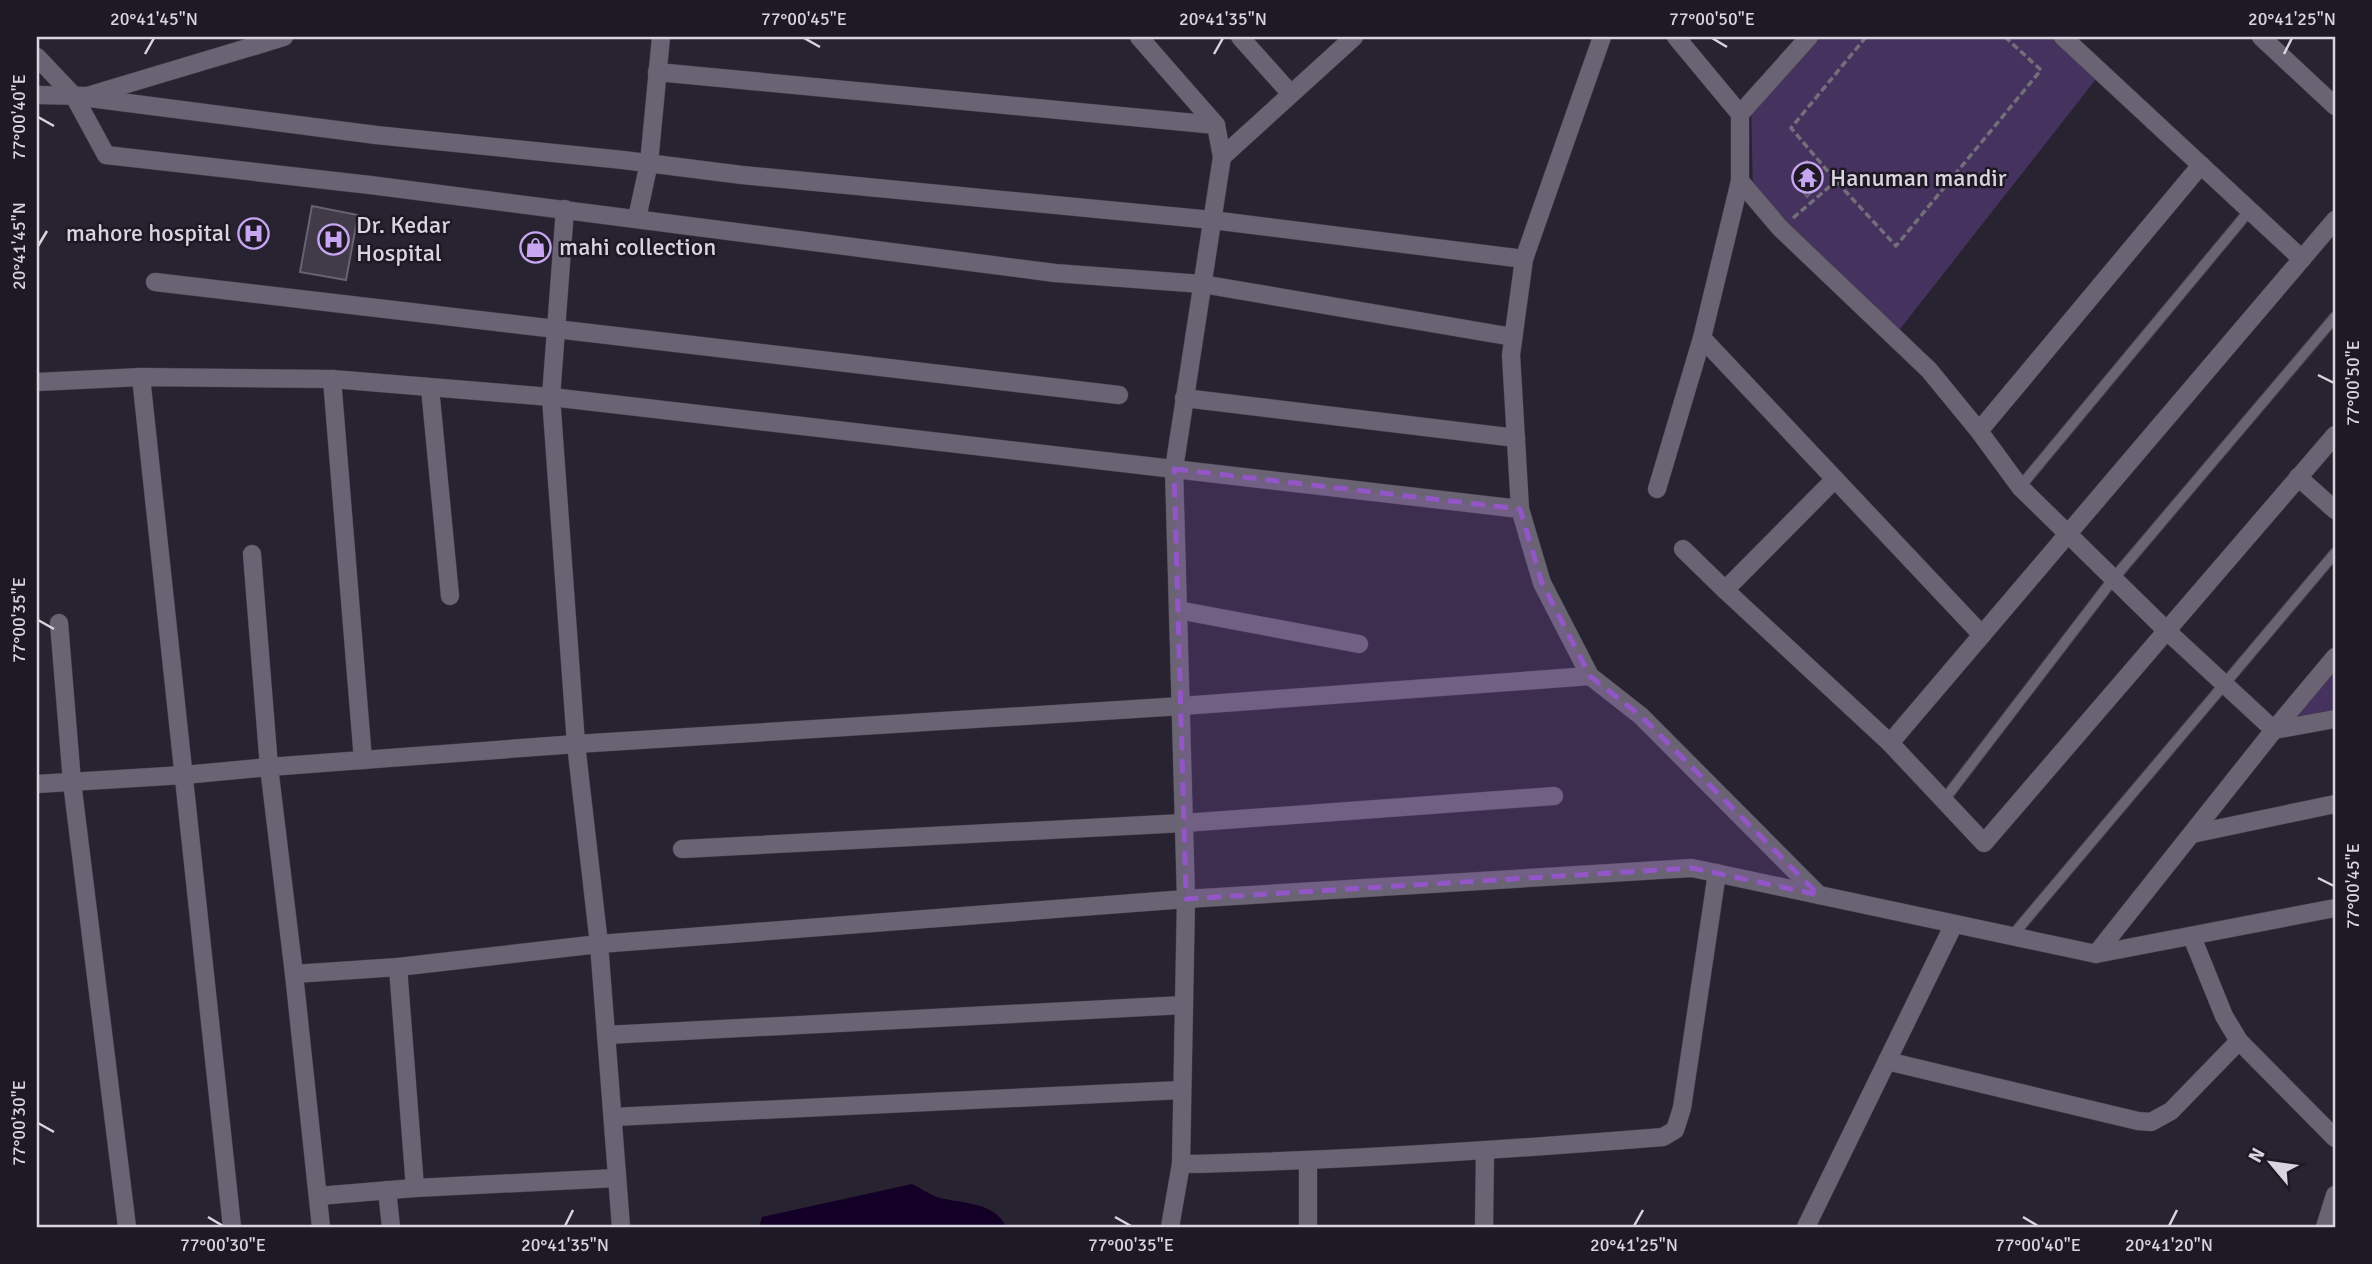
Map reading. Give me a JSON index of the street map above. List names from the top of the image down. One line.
{"places":{"temple":["Hanuman mandir"],"hospital":["mahore hospital","Dr. Kedar Hospital"],"shop":["mahi collection"]},"north":"top left","coordinates":["20°41'45\"N","77°00'45\"E","20°41'35\"N","77°00'50\"E","20°41'25\"N","77°00'40\"E","77°00'35\"E","77°00'30\"E","20°41'20\"N"]}
